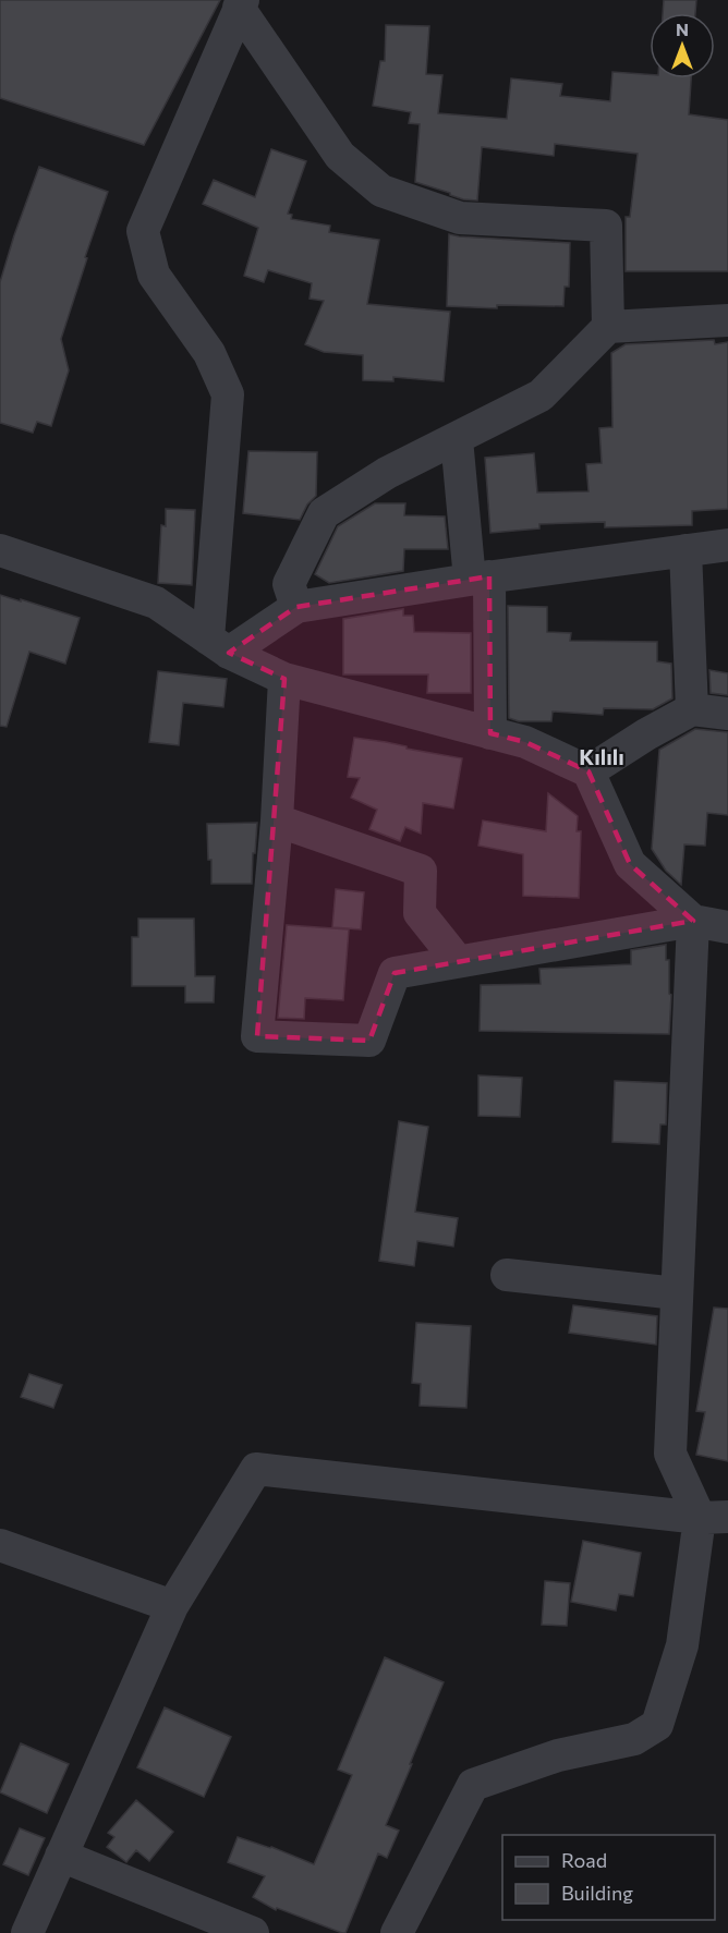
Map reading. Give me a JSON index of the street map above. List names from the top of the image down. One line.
{"districts":["Kılılı"],"legend":["Road","Building"],"north":"top"}
